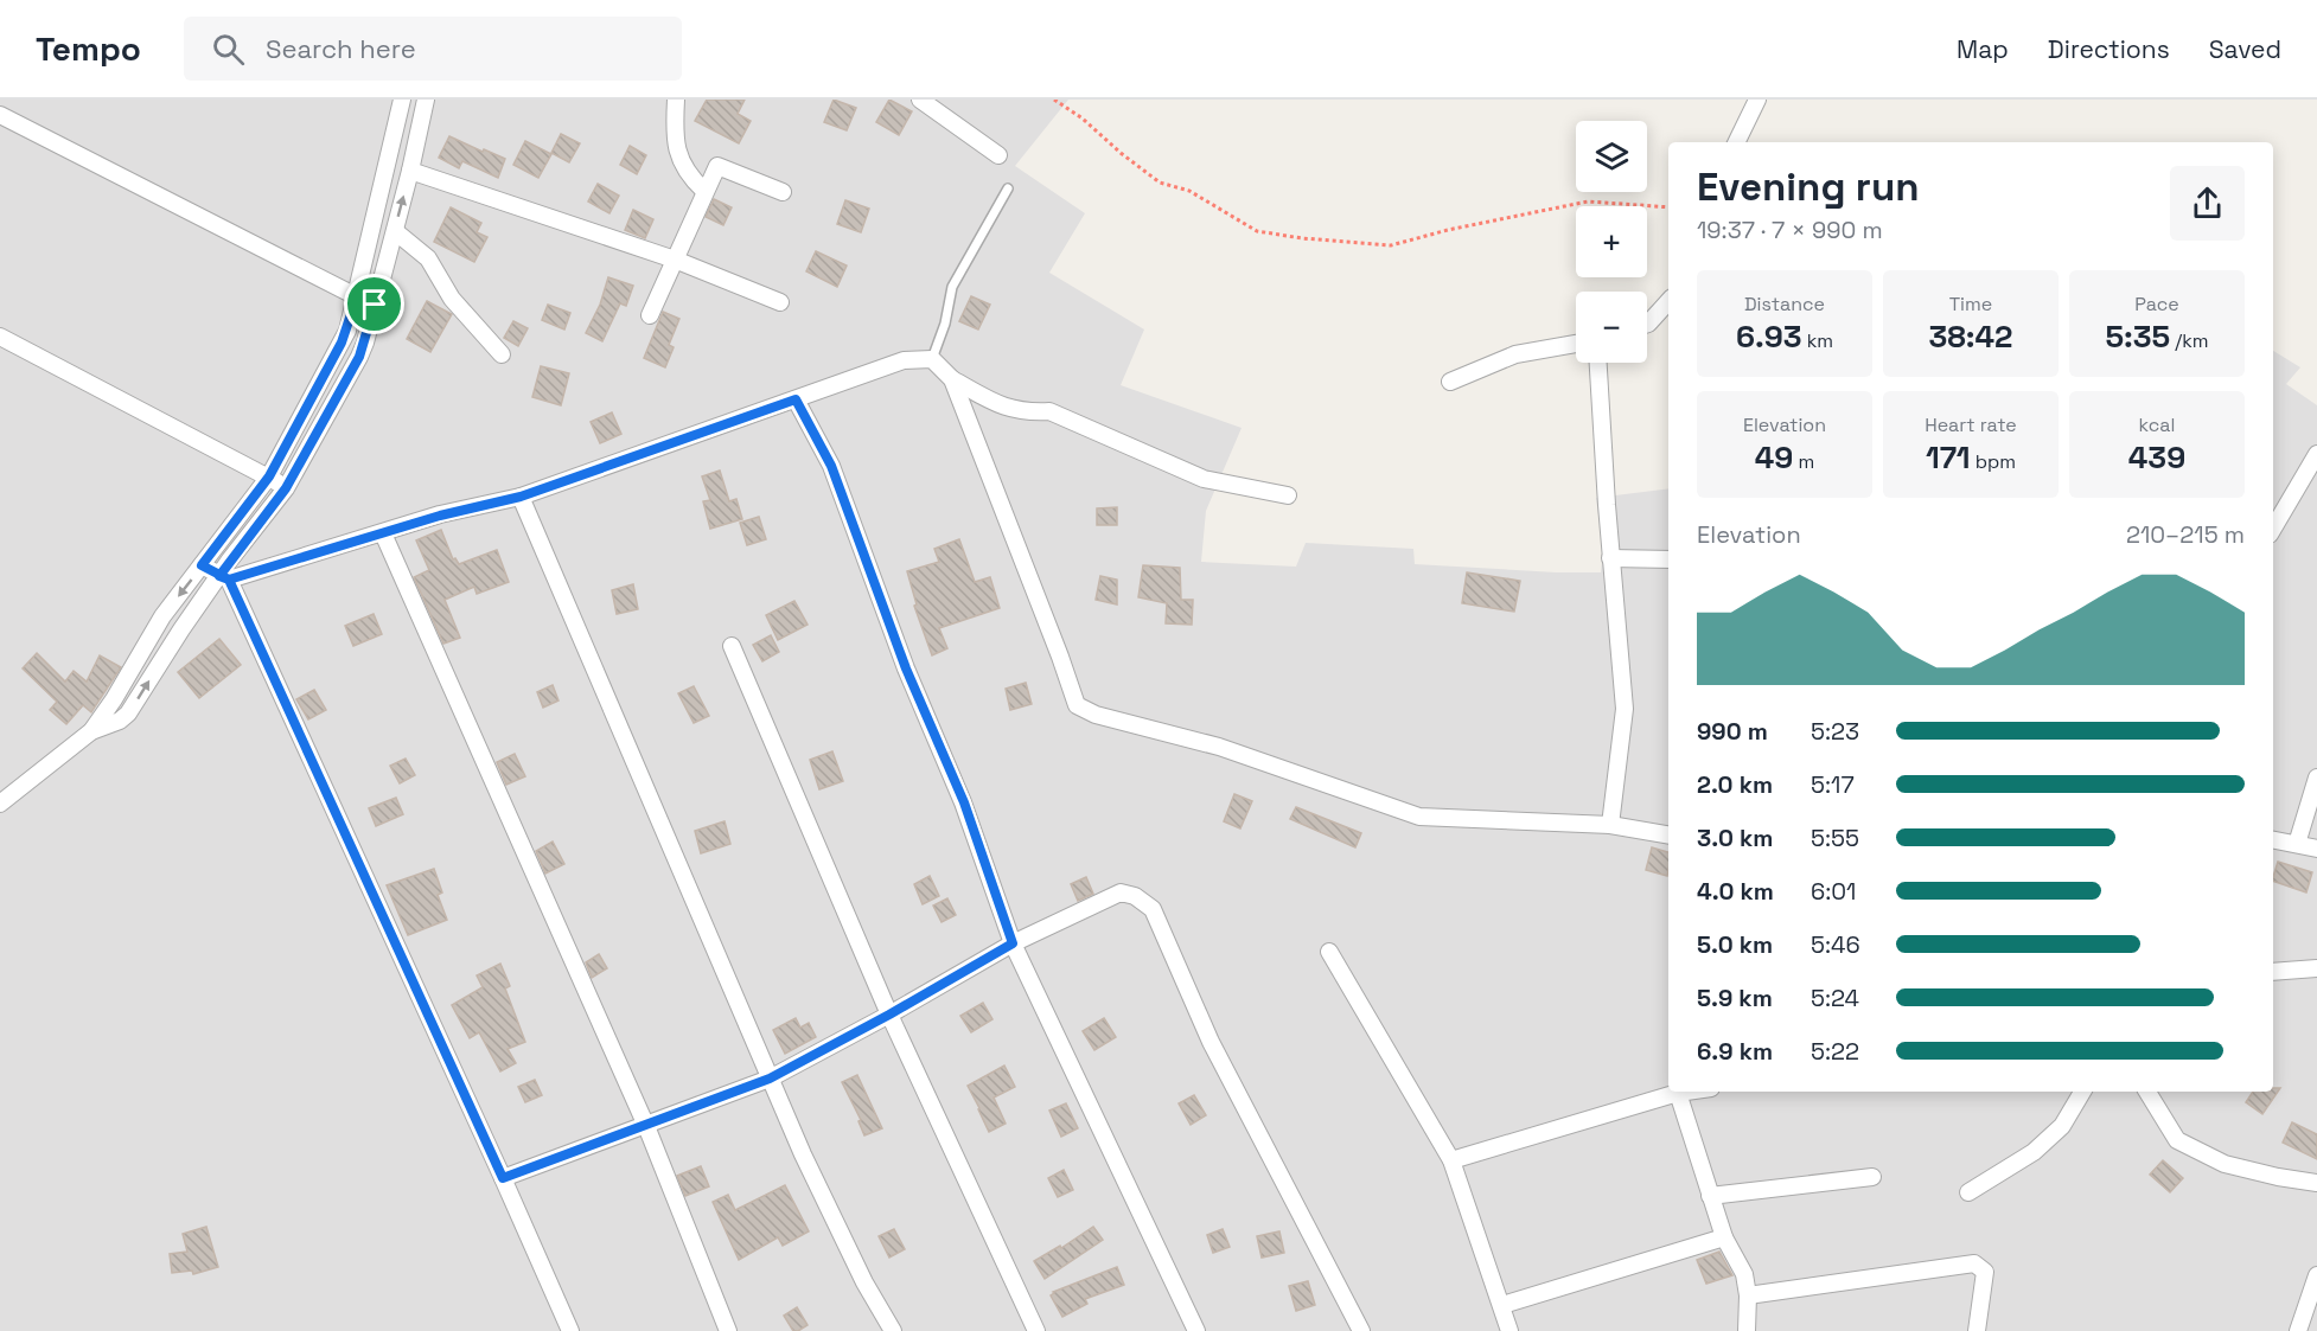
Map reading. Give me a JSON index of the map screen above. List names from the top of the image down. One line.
{"page":{"header":"Tempo","search":"Search here","nav":["Map","Directions","Saved"],"map_buttons":["+","−"],"heading":["Evening run","19:37 · 7 × 990 m"],"stats":[["Distance","6.93 km"],["Time","38:42"],["Pace","5:35 /km"],["Elevation","49 m"],["Heart rate","171 bpm"],["kcal","439"]],"chart":["Elevation","210–215 m"],"list":[{"name":"990 m","note":"5:23"},{"name":"2.0 km","note":"5:17"},{"name":"3.0 km","note":"5:55"},{"name":"4.0 km","note":"6:01"},{"name":"5.0 km","note":"5:46"},{"name":"5.9 km","note":"5:24"},{"name":"6.9 km","note":"5:22"}]}}
